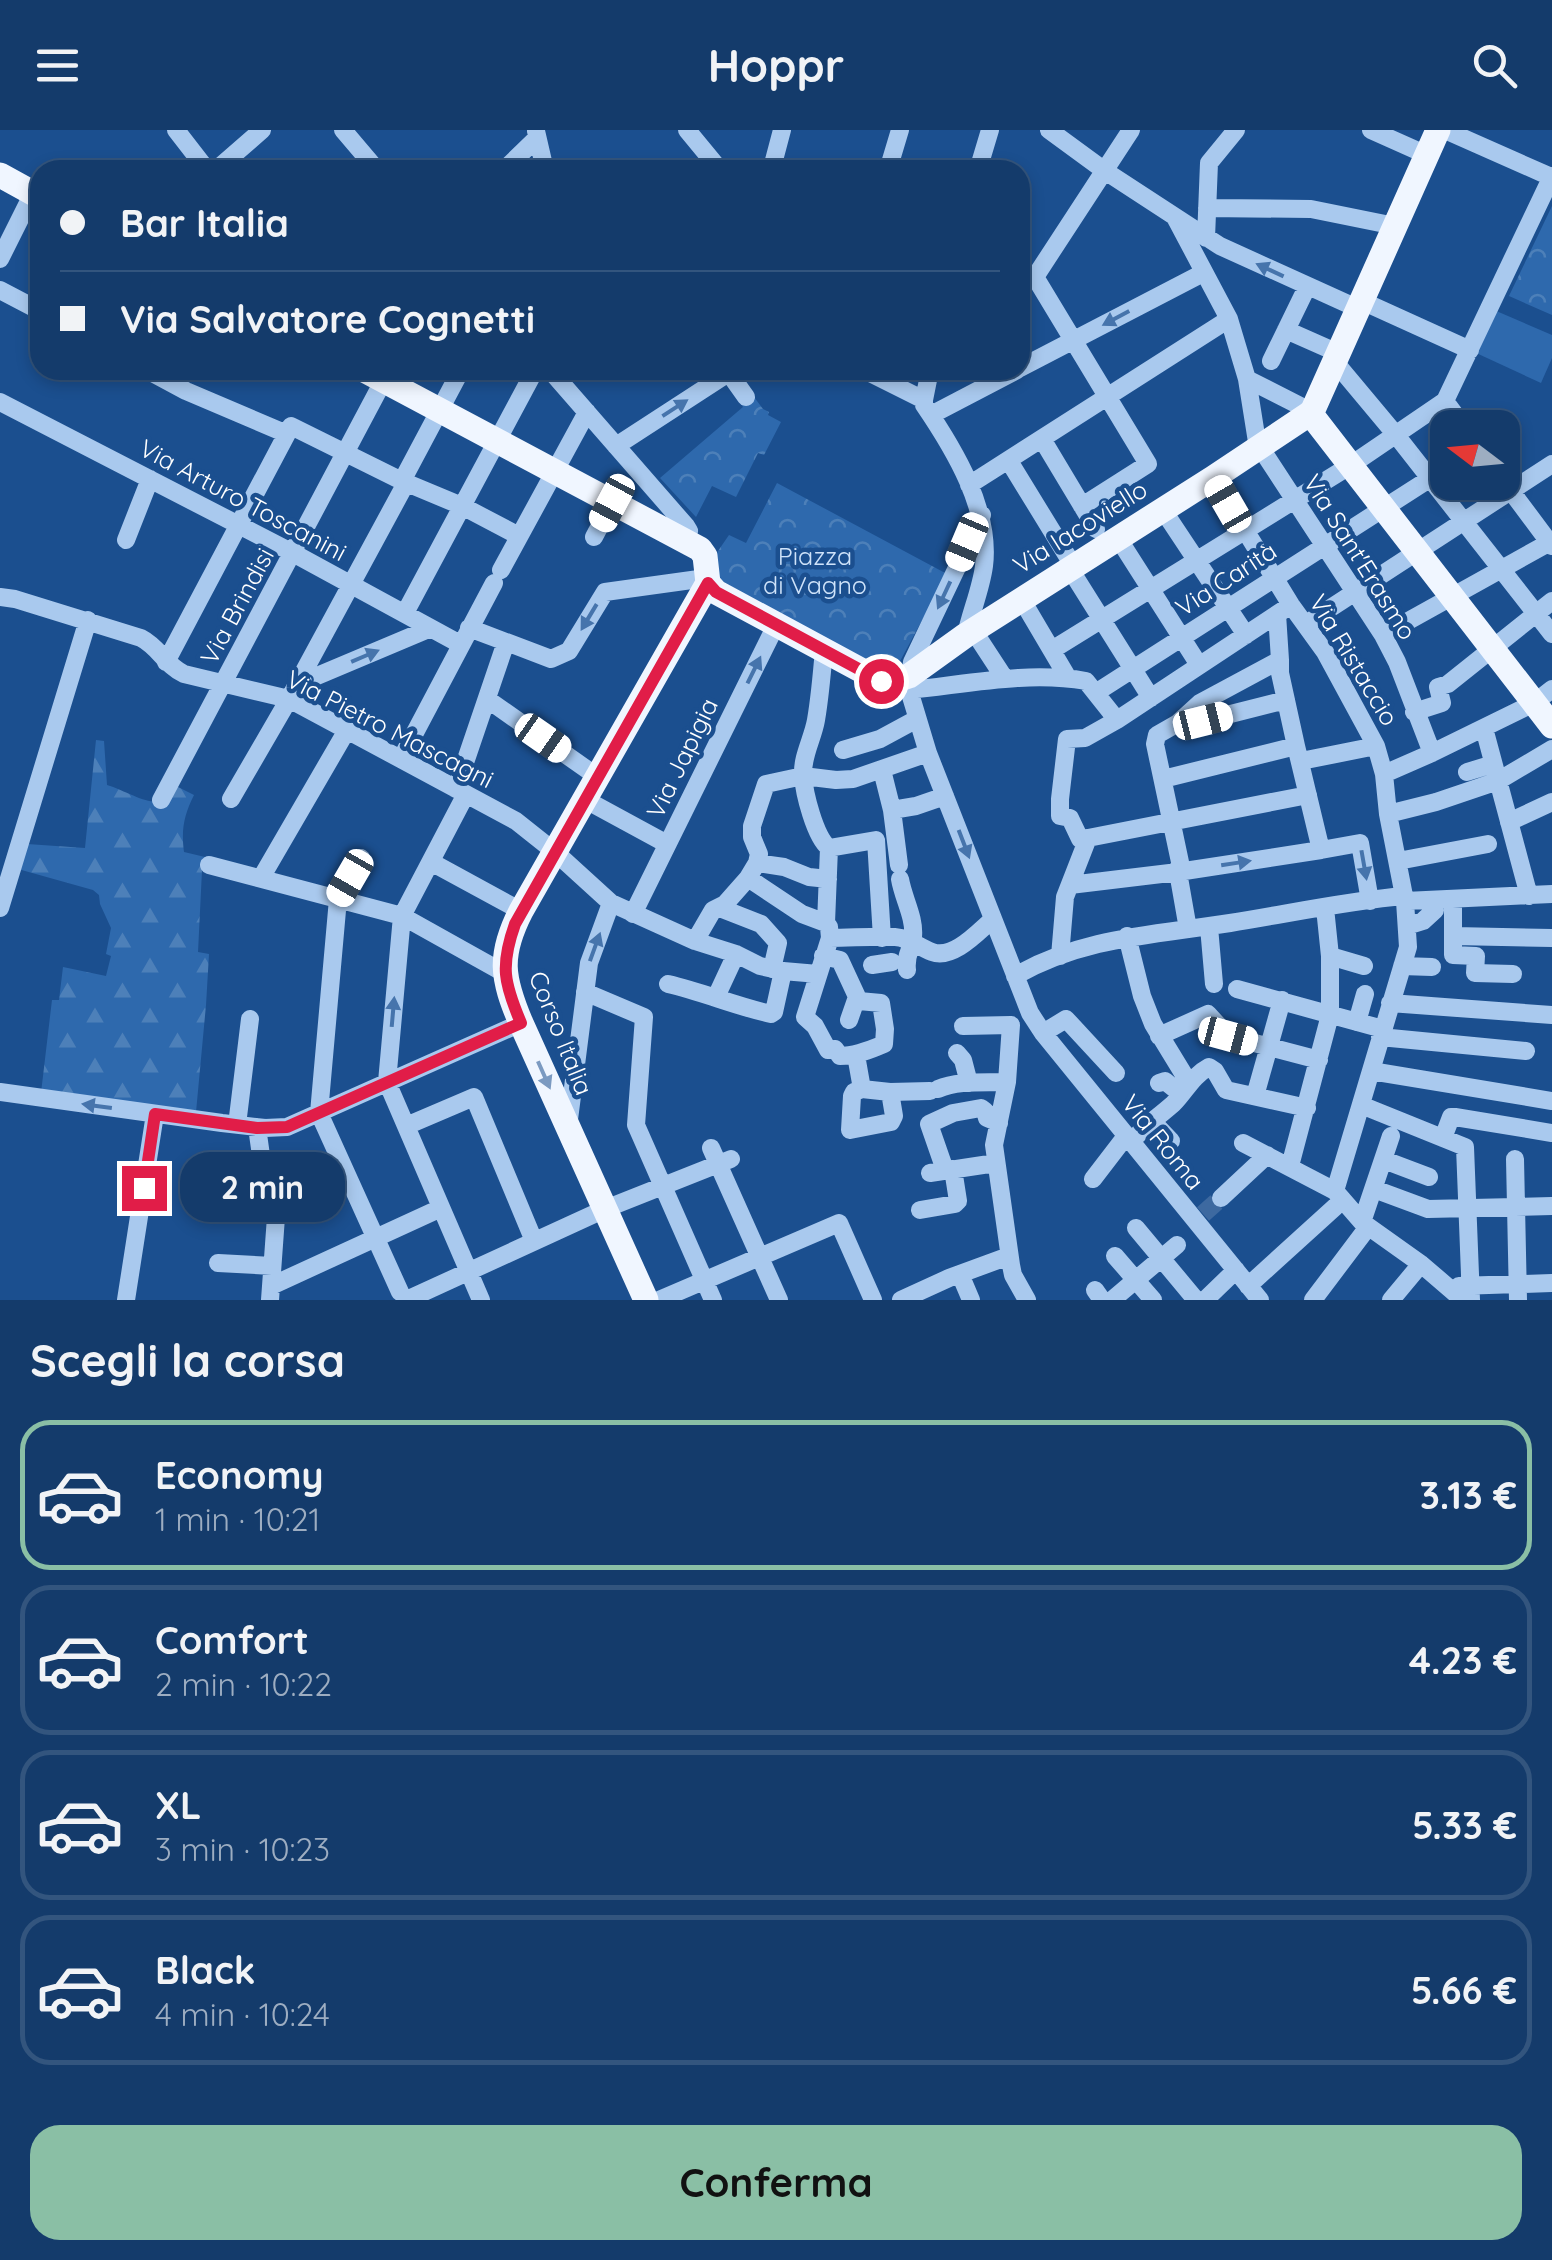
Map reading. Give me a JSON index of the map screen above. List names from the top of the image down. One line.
{"streets":{"main road":["Via Iacoviello","Corso Italia"],"street":["Via Arturo Toscanini","Via Sant'Erasmo","Via Carità","Via Brindisi","Via Ristaccio","Via Pietro Mascagni","Via Japigia","Via Roma"]},"crossings":[["Via Arturo Toscanini","Via Brindisi"],["Via Arturo Toscanini","Corso Italia"],["Via Iacoviello","Via Sant'Erasmo"],["Via Iacoviello","Via Ristaccio"],["Via Iacoviello","Via Roma"],["Via Sant'Erasmo","Via Carità"],["Via Carità","Via Ristaccio"],["Via Brindisi","Via Pietro Mascagni"],["Via Pietro Mascagni","Via Japigia"],["Via Pietro Mascagni","Corso Italia"],["Via Pietro Mascagni","Via Roma"]],"parks":["Piazza di Vagno"],"north":"left","page":{"header":"Hoppr","banner":["Bar Italia","Via Salvatore Cognetti"],"bubble":"2 min","heading":"Scegli la corsa","list":[{"name":"Economy","note":"1 min · 10:21","value":"3.13 €"},{"name":"Comfort","note":"2 min · 10:22","value":"4.23 €"},{"name":"XL","note":"3 min · 10:23","value":"5.33 €"},{"name":"Black","note":"4 min · 10:24","value":"5.66 €"}],"buttons":"Conferma"}}
